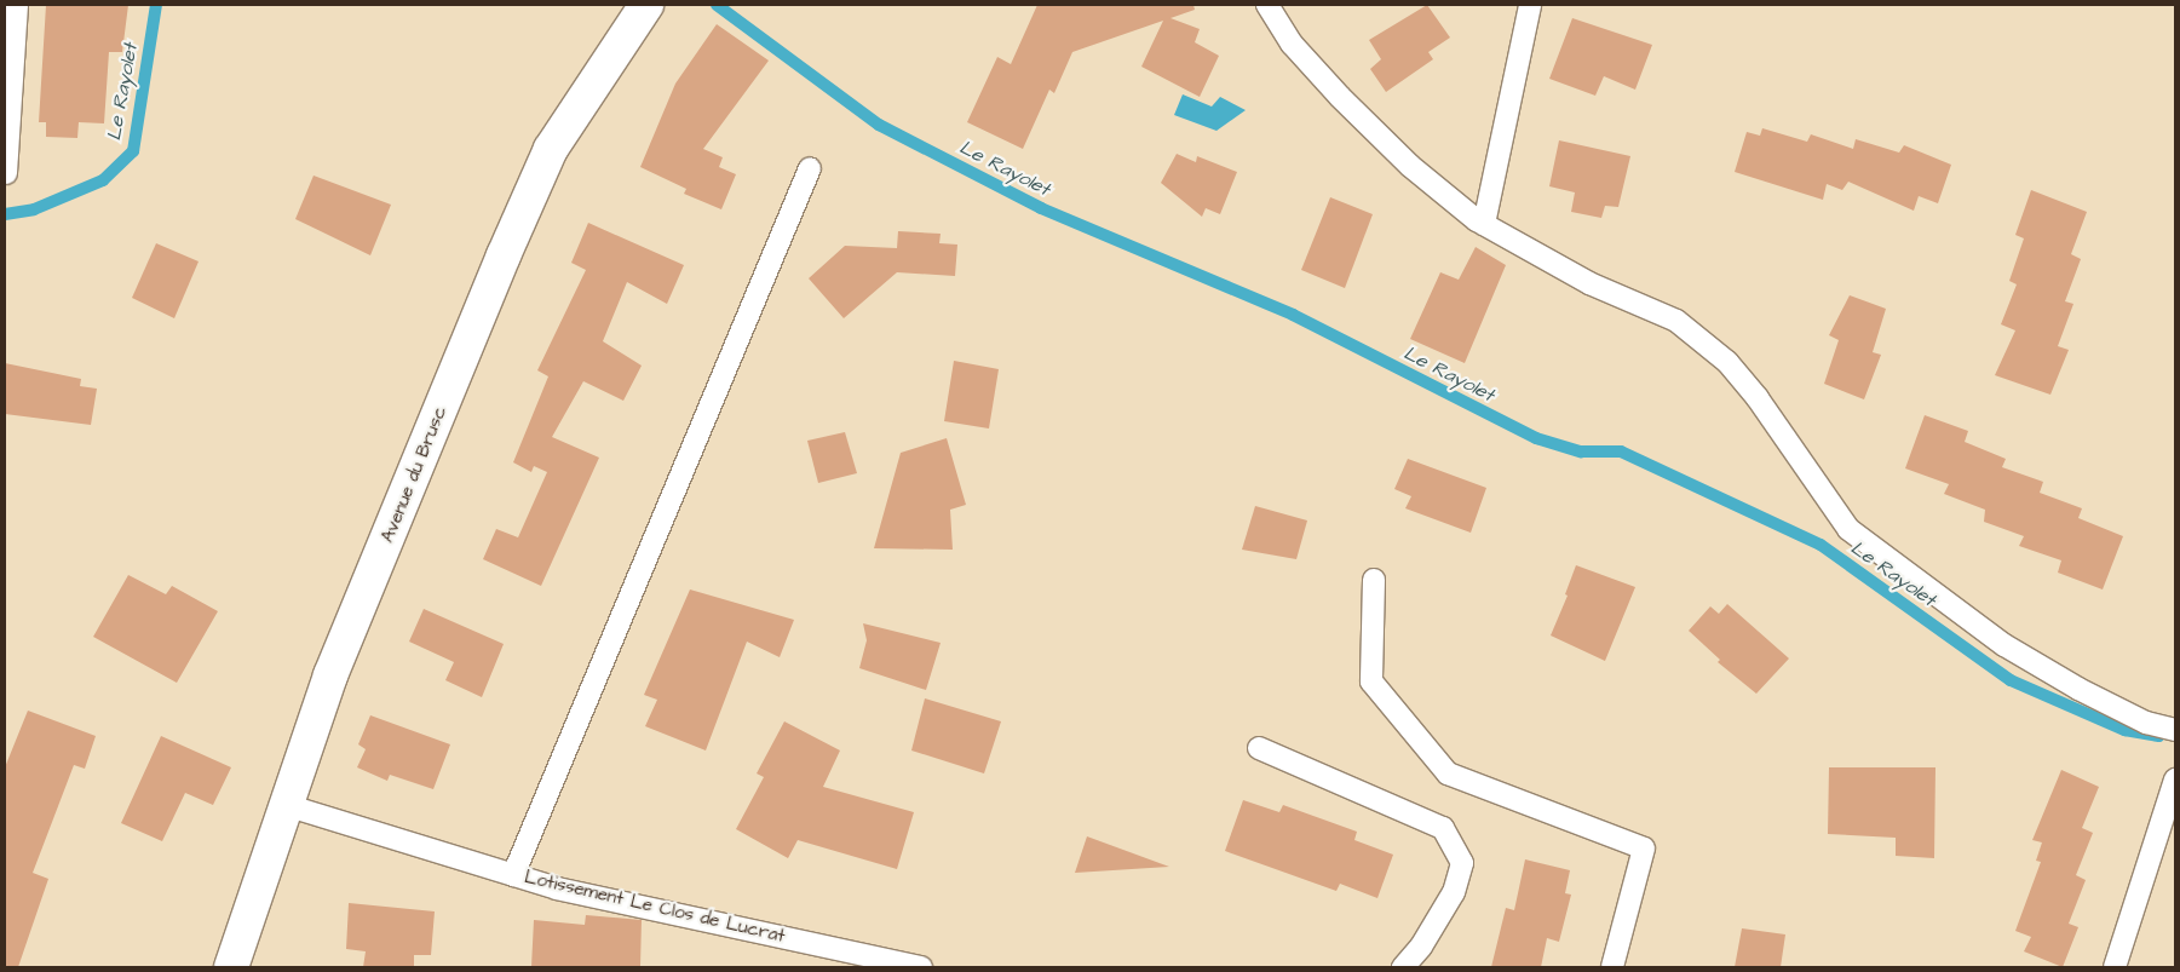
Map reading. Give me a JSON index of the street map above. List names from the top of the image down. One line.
{"streets":{"street":["Avenue du Brusc"],"lane":["Lotissement Le Clos de Lucrat"]},"crossings":[["Avenue du Brusc","Lotissement Le Clos de Lucrat"]],"water":["Le Rayolet"]}
